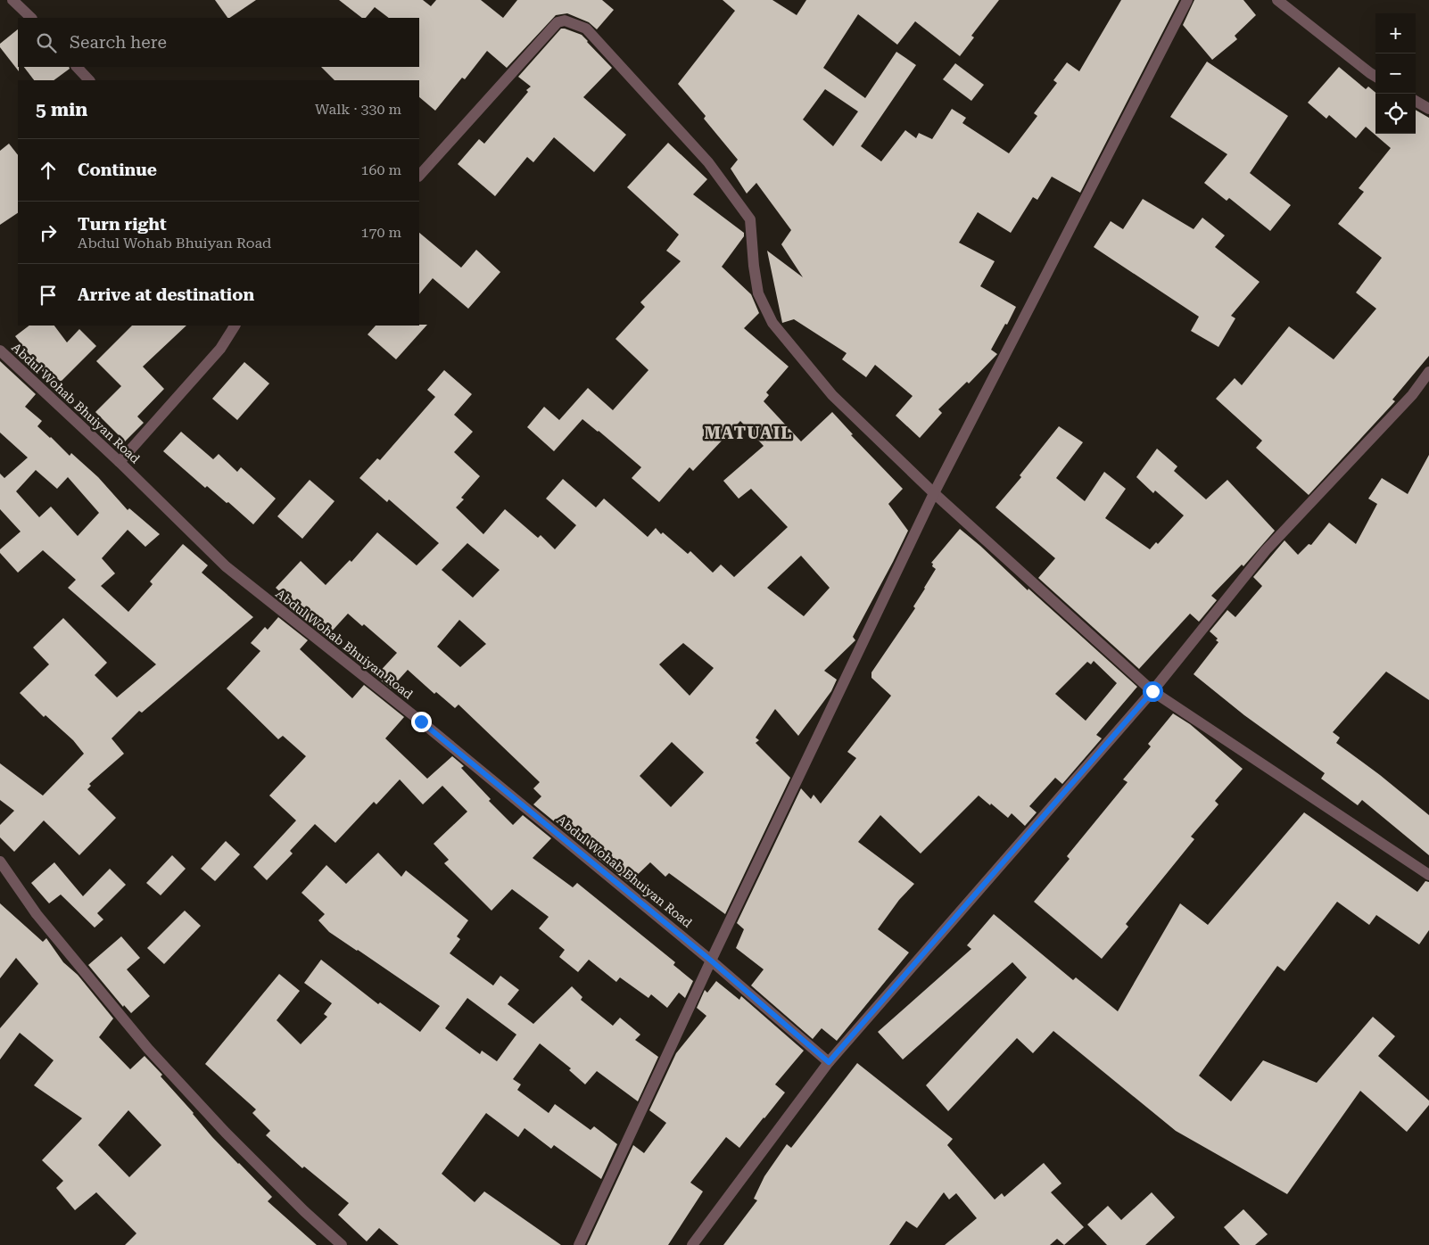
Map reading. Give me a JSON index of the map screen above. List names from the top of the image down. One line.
{"streets":{"street":["Abdul Wohab Bhuiyan Road"]},"districts":["MATUAIL"],"page":{"map_buttons":["+","−"],"search":"Search here","heading":["5 min","Walk · 330 m"],"list":[["Continue","160 m"],["Turn right","Abdul Wohab Bhuiyan Road","170 m"],"Arrive at destination"]}}
